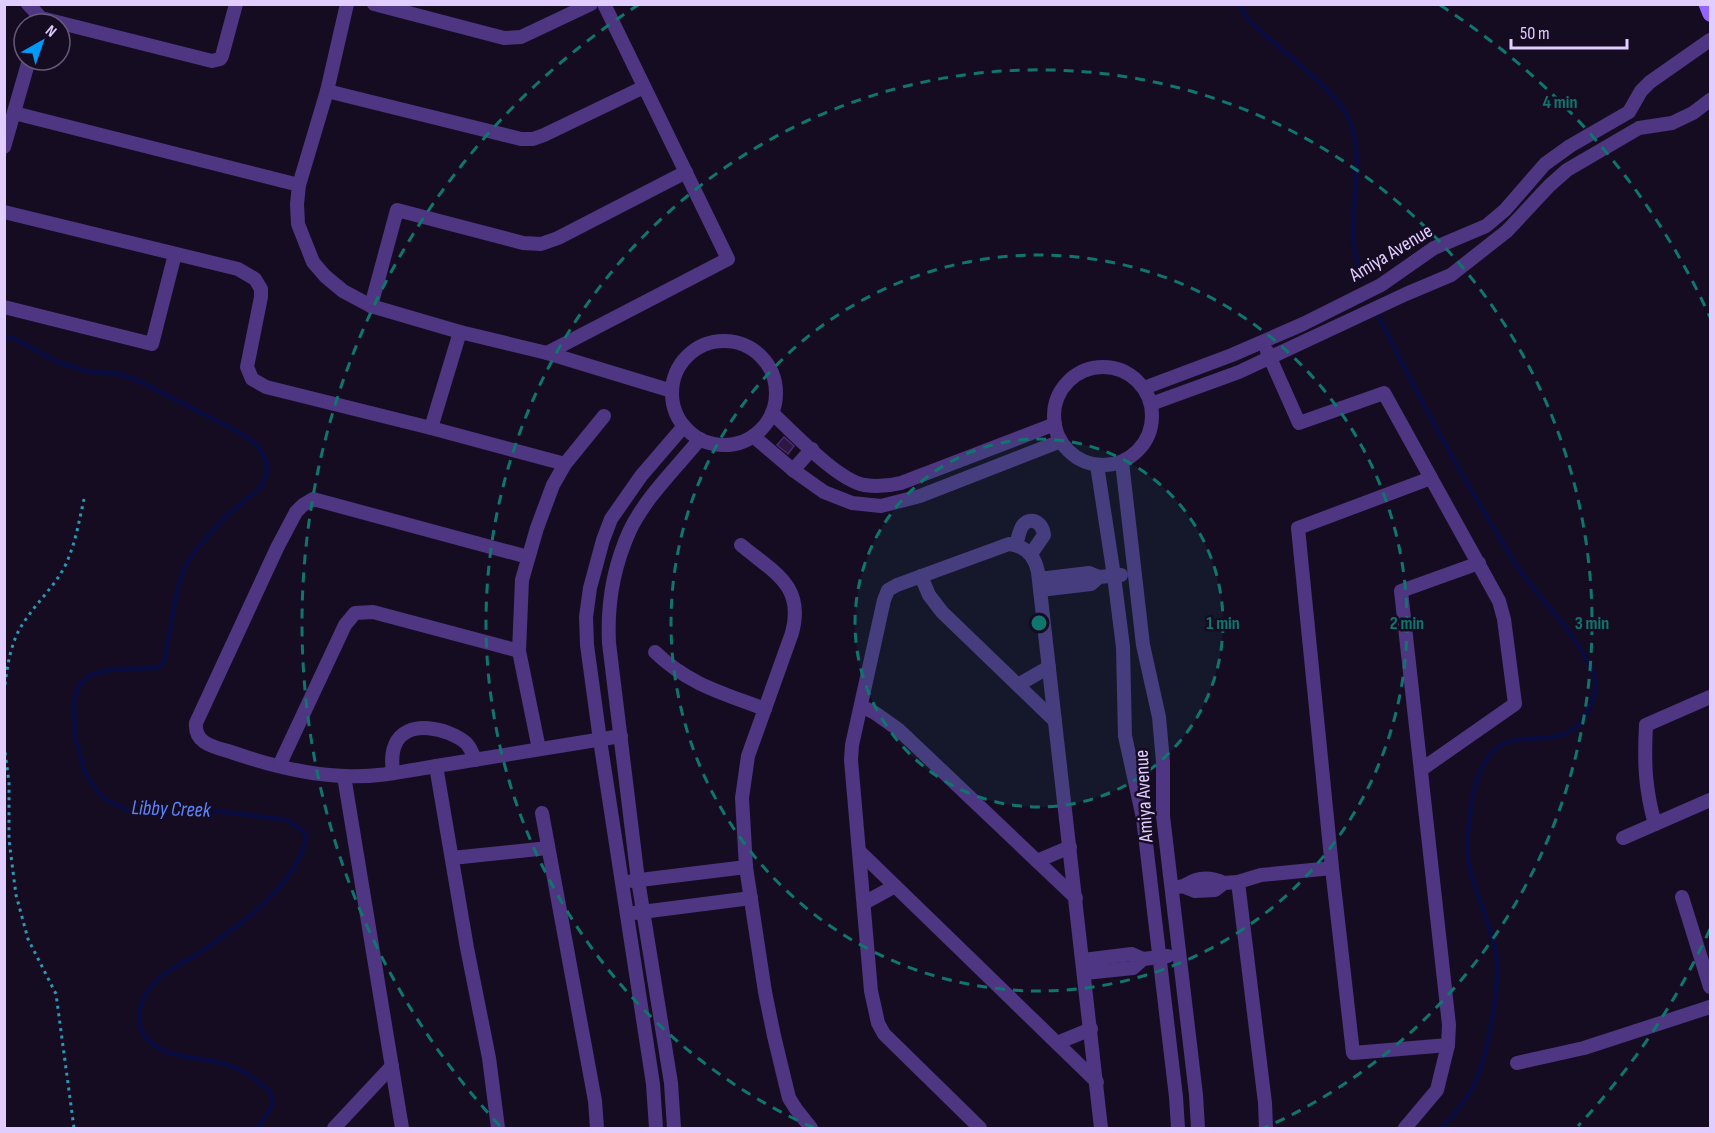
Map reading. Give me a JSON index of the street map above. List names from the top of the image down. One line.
{"streets":{"street":["Amiya Avenue"]},"water":["Libby Creek"],"scale_bar":"50 m","north":"top right","rings":["4 min","1 min","2 min","3 min"]}
